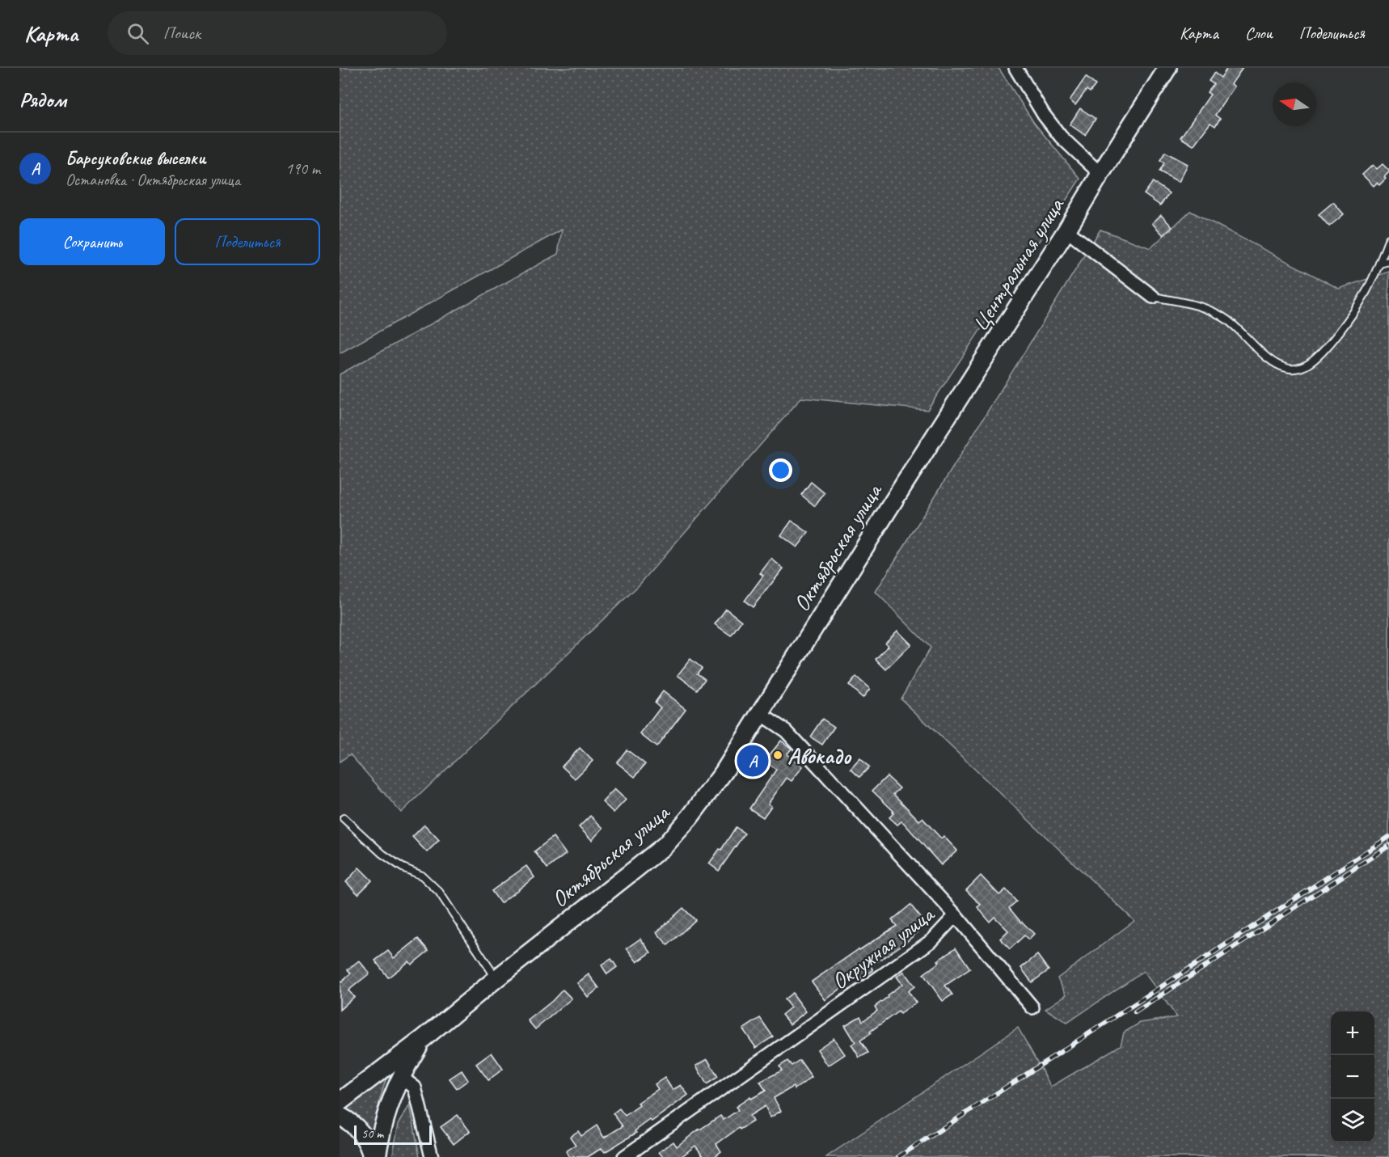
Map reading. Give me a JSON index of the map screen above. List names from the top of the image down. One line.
{"streets":{"main road":["Центральная улица","Октябрьская улица"],"street":["Окружная улица"]},"crossings":[["Центральная улица","Октябрьская улица"],["Октябрьская улица","Окружная улица"]],"places":["Авокадо"],"scale_bar":"50 m","north":"left","page":{"header":"Карта","search":"Поиск","nav":["Карта","Слои","Поделиться"],"heading":"Рядом","list":[{"mark":"A","name":"Барсуковские выселки","note":"Остановка · Октябрьская улица","value":"190 m"}],"buttons":["Сохранить","Поделиться"],"pins":"A","map_buttons":["+","−"],"scale":"50 m"}}
